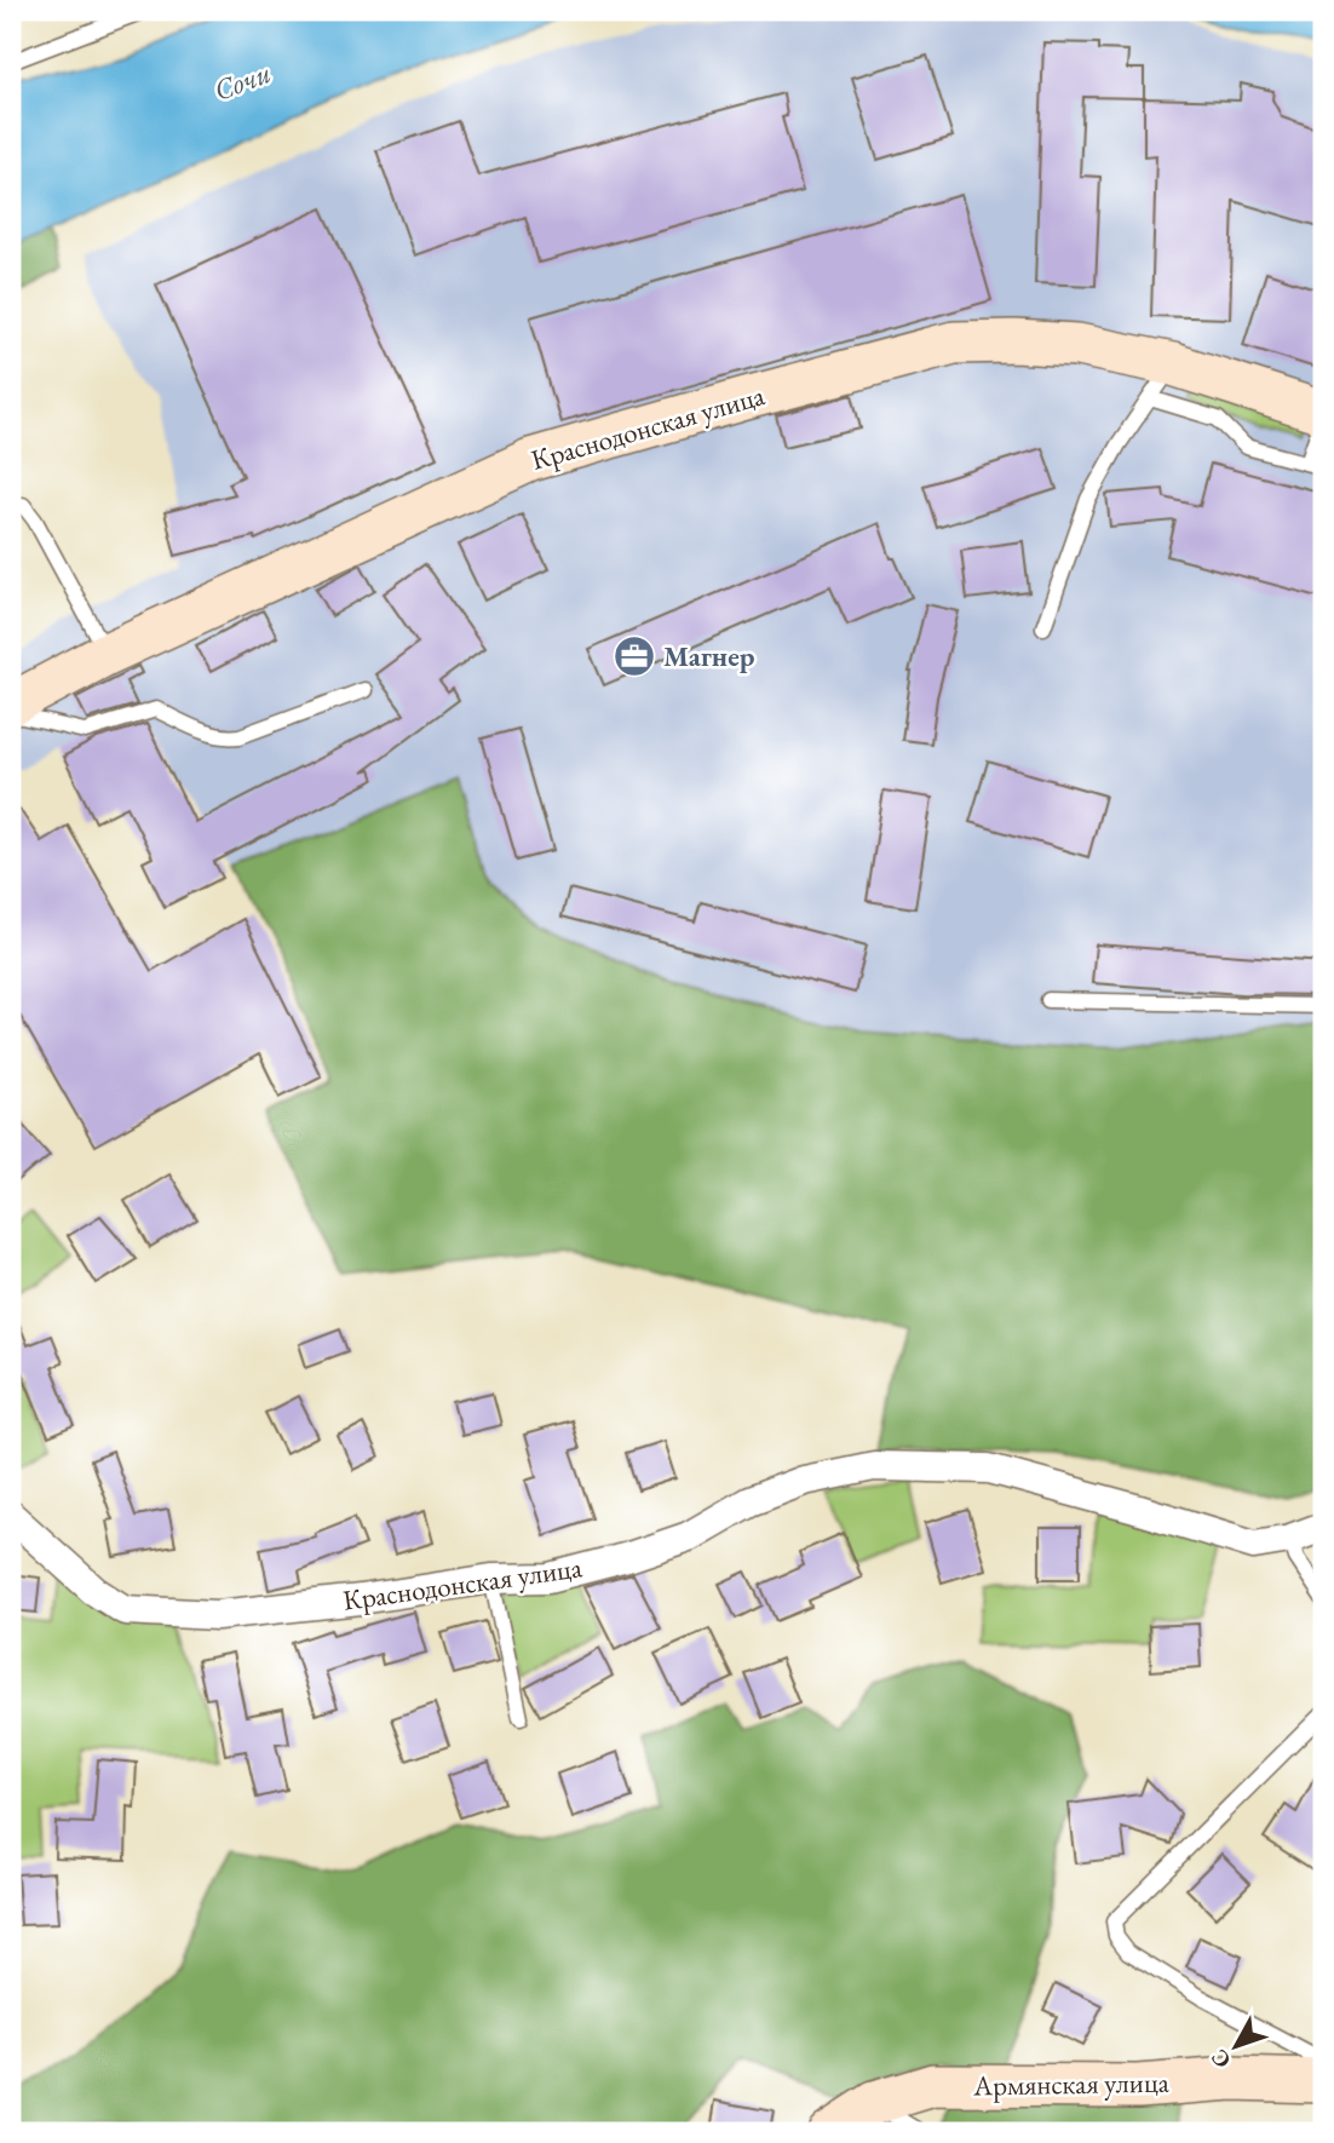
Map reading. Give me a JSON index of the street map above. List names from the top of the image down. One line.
{"streets":{"street":["Краснодонская улица","Армянская улица"]},"water":["Сочи"],"places":{"office":["Магнер"]},"north":"bottom left"}
